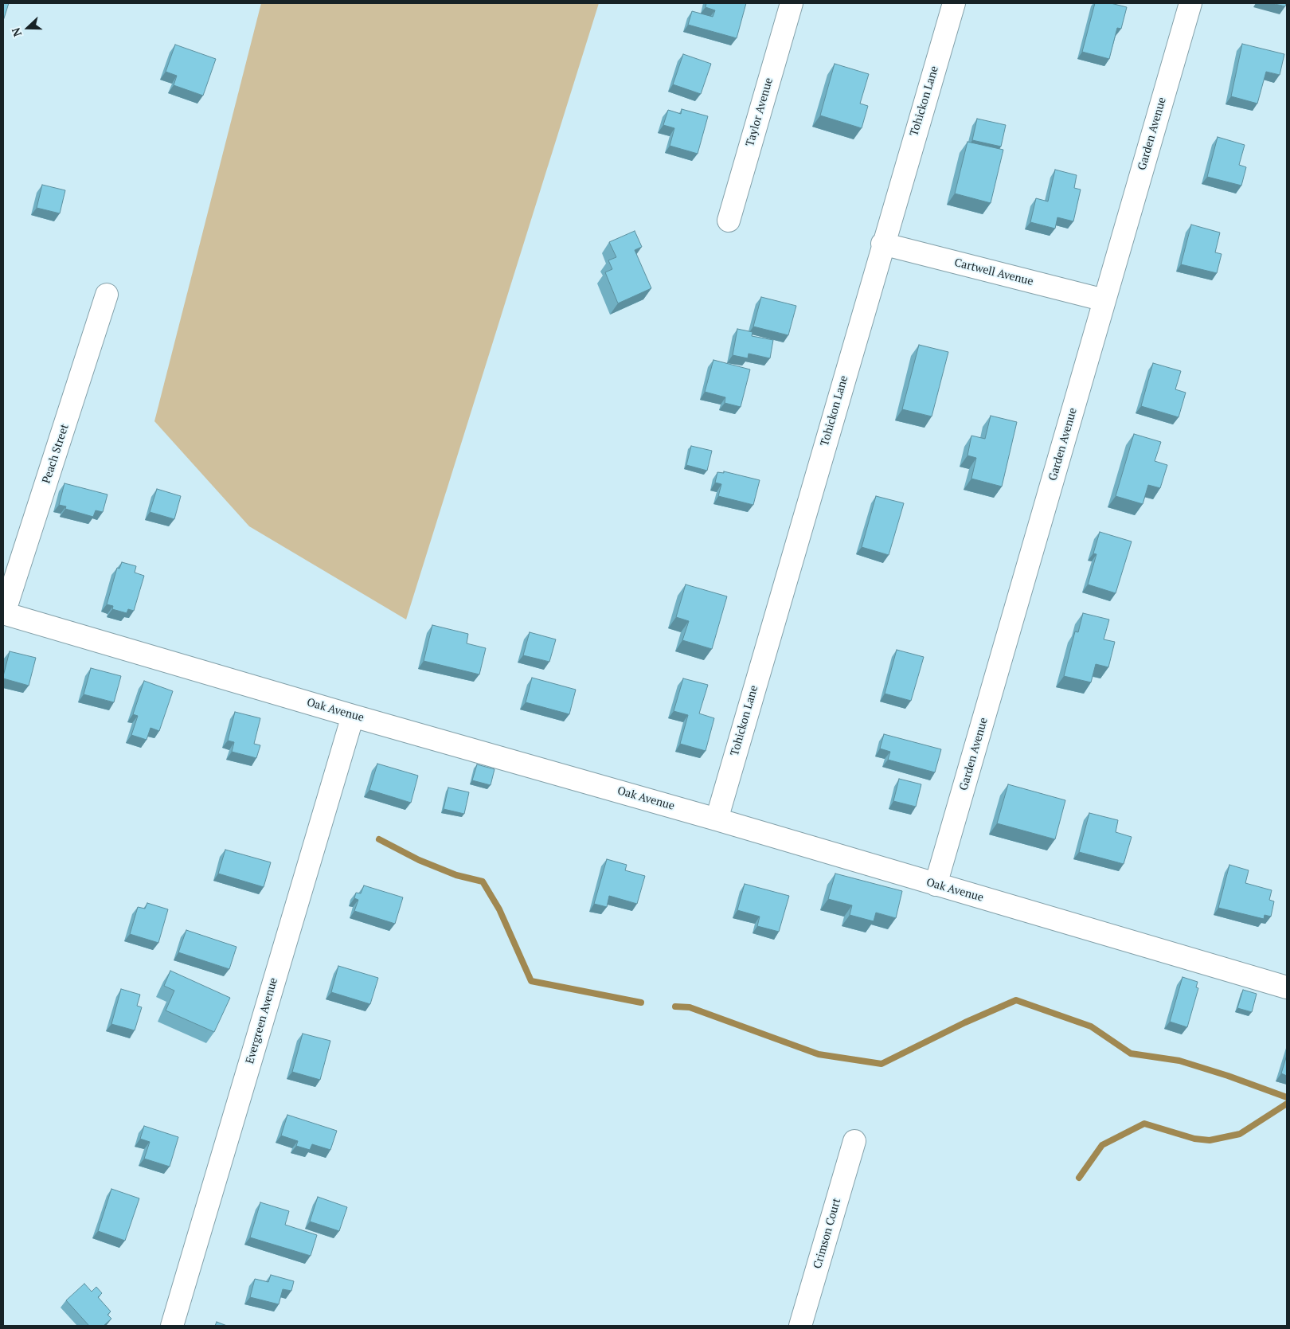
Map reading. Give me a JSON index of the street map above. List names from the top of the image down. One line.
{"streets":{"street":["Tohickon Lane","Taylor Avenue","Garden Avenue","Cartwell Avenue","Peach Street","Oak Avenue","Evergreen Avenue","Crimson Court"]},"crossings":[["Tohickon Lane","Cartwell Avenue"],["Tohickon Lane","Oak Avenue"],["Garden Avenue","Cartwell Avenue"],["Garden Avenue","Oak Avenue"],["Peach Street","Oak Avenue"],["Oak Avenue","Evergreen Avenue"]],"north":"left"}
